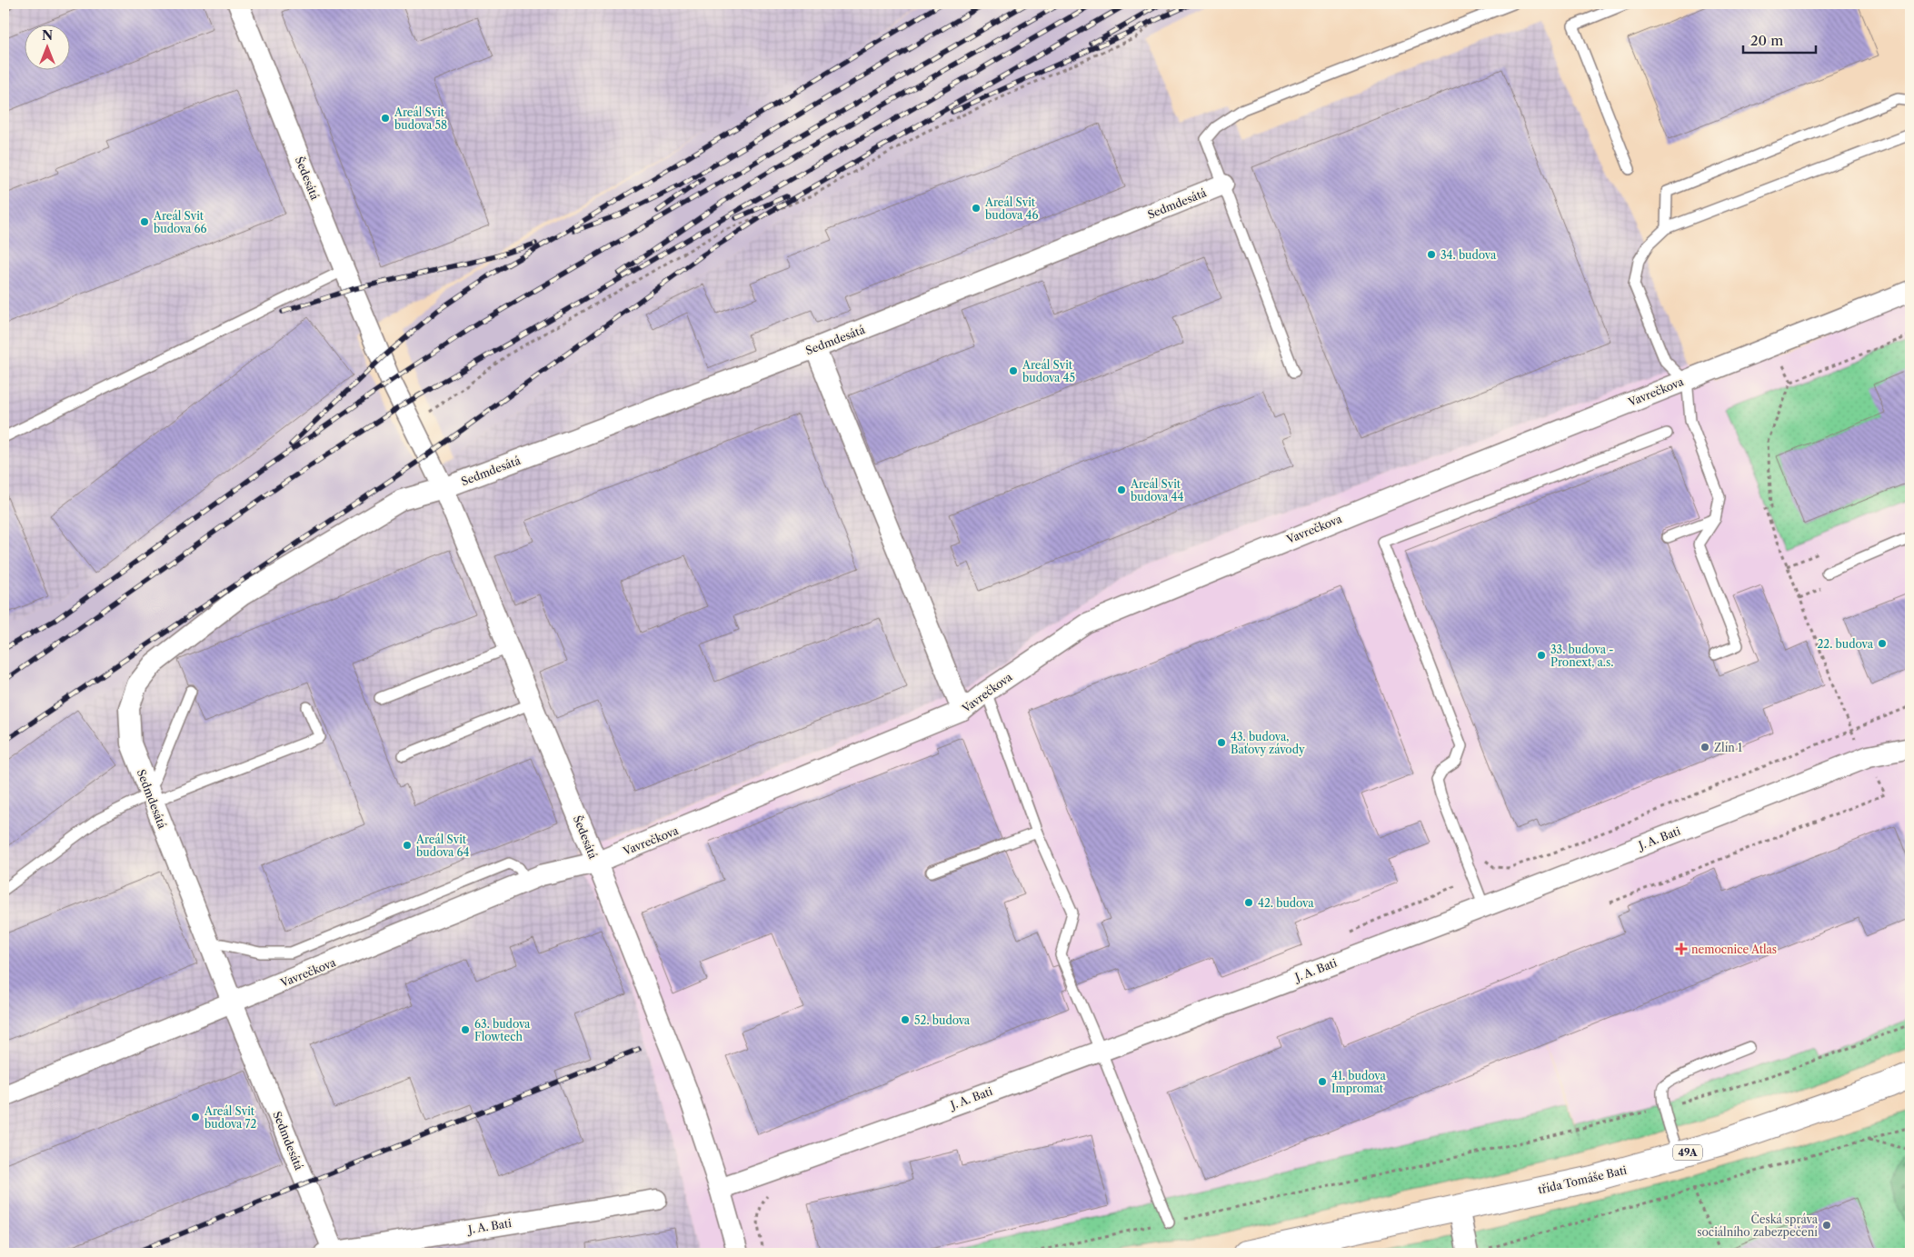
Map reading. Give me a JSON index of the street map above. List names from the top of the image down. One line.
{"streets":{"main road":["49A","třída Tomáše Bati"],"street":["Šedesátá","Sedmdesátá","Vavrečkova","J. A. Bati"]},"crossings":[["Šedesátá","Sedmdesátá"],["Šedesátá","Vavrečkova"],["Šedesátá","J. A. Bati"],["Sedmdesátá","Vavrečkova"],["Sedmdesátá","J. A. Bati"]],"places":{"other":["Areál Svit budova 58","Areál Svit budova 46","Areál Svit budova 66","34. budova","Areál Svit budova 45","Areál Svit budova 44","22. budova","33. budova - Pronext, a.s.","43. budova, Baťovy závody","Zlín 1","Areál Svit budova 64","42. budova","52. budova","63. budova Flowtech","41. budova Impromat","Areál Svit budova 72","Česká správa sociálního zabezpečení"],"health":["nemocnice Atlas"]},"scale_bar":"20 m","north":"top"}
